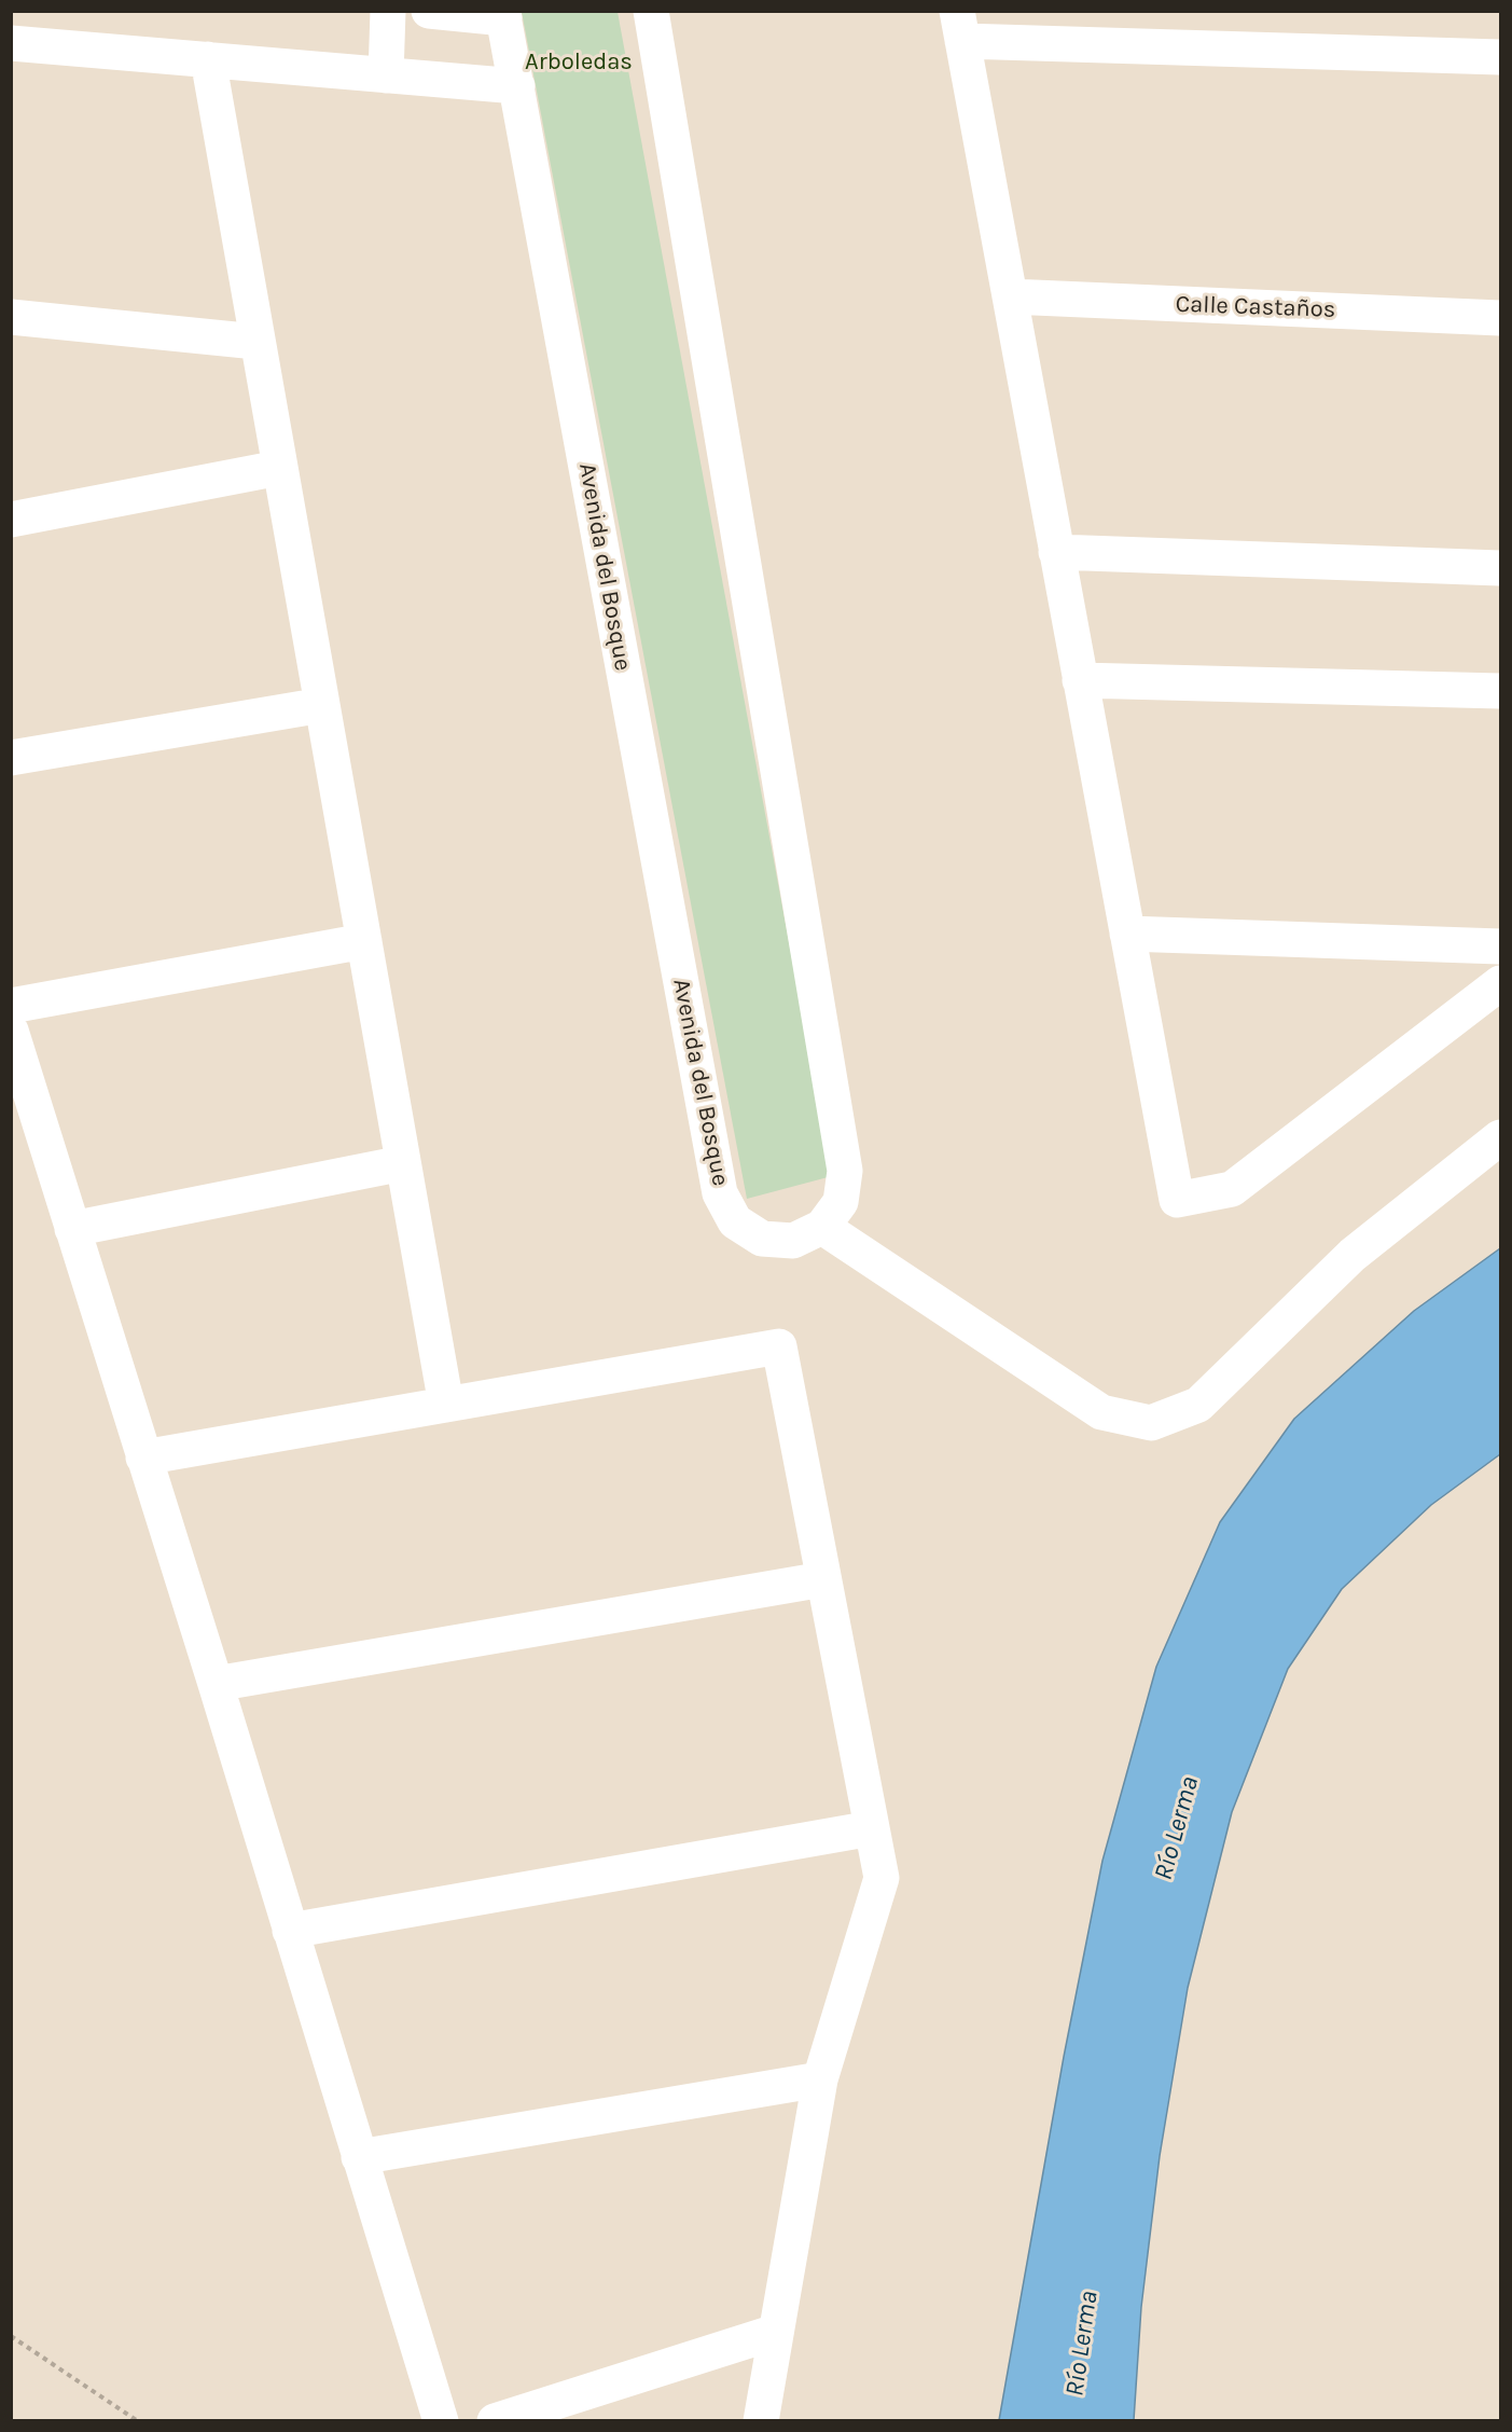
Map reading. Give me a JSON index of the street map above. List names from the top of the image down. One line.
{"streets":{"street":["Calle Castaños","Avenida del Bosque"]},"water":["Río Lerma"],"parks":["Arboledas"]}
